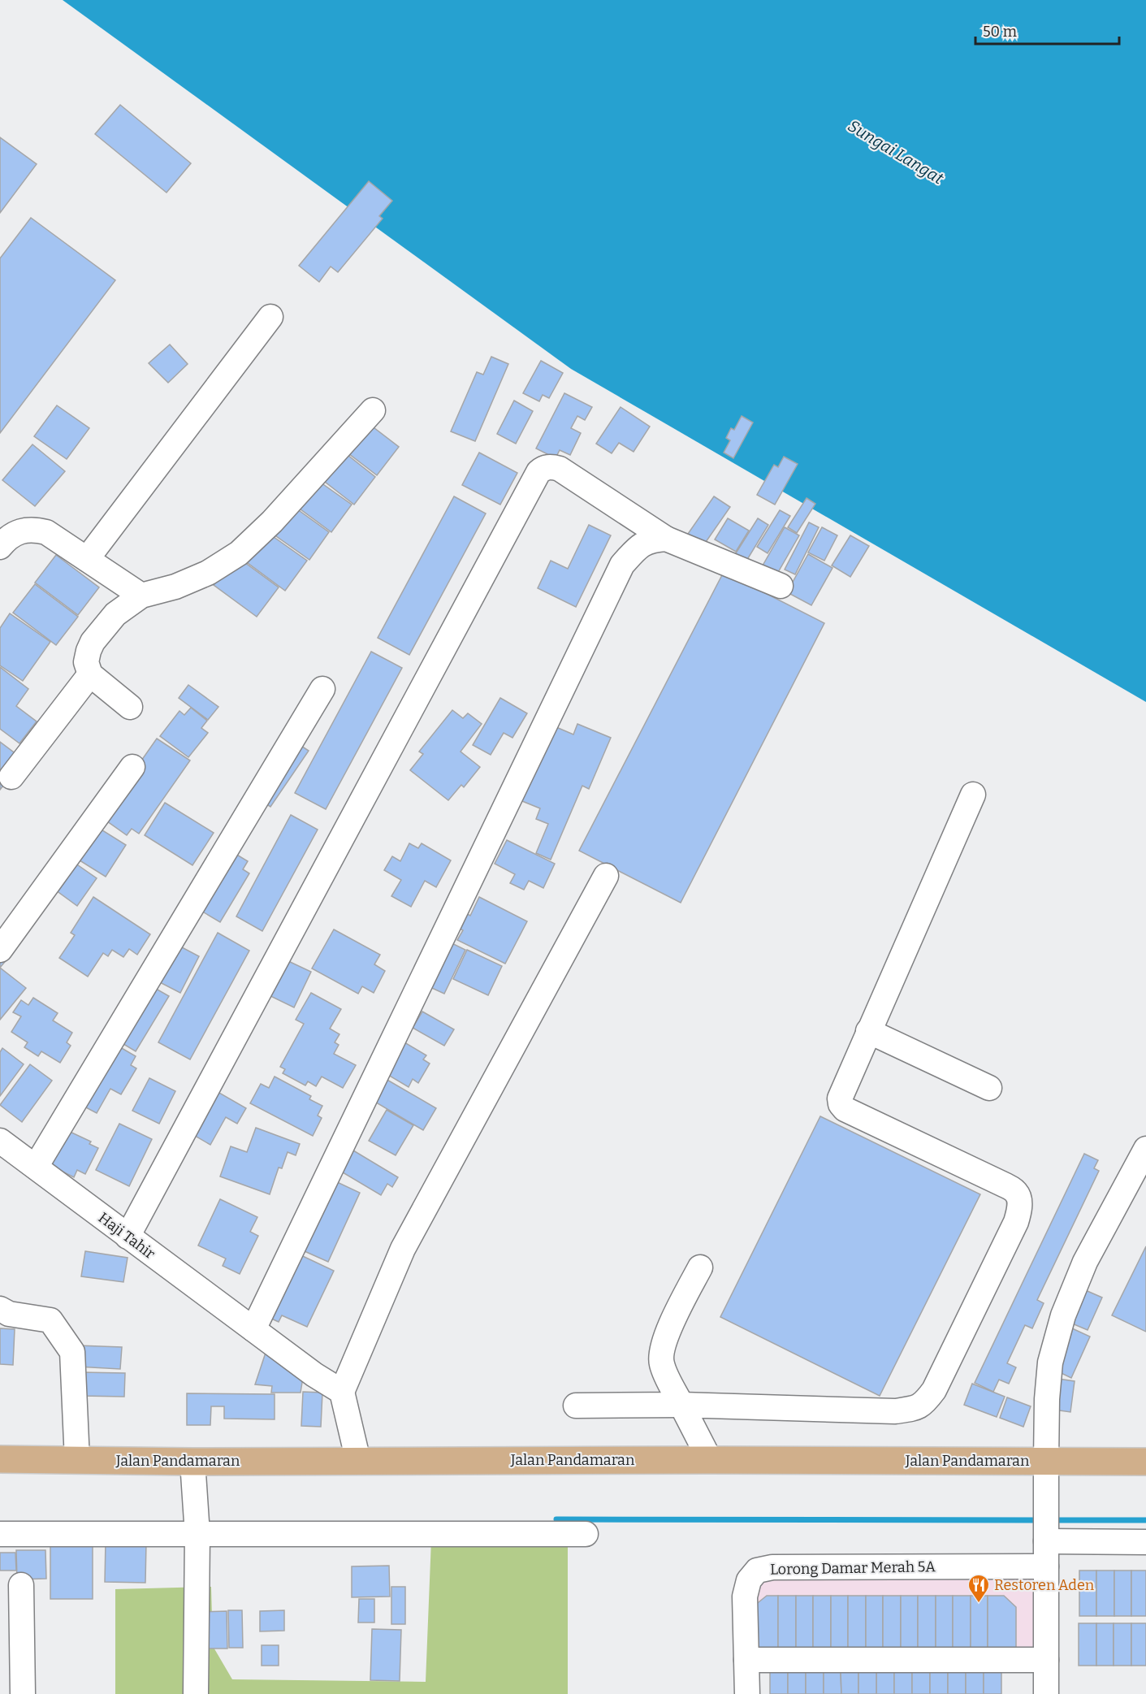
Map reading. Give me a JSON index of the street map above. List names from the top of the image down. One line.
{"streets":{"main road":["Jalan Pandamaran"],"street":["Haji Tahir","Lorong Damar Merah 5A"]},"water":["Sungai Langat"],"places":{"restaurant":["Restoren Aden"]},"scale_bar":"50 m"}
